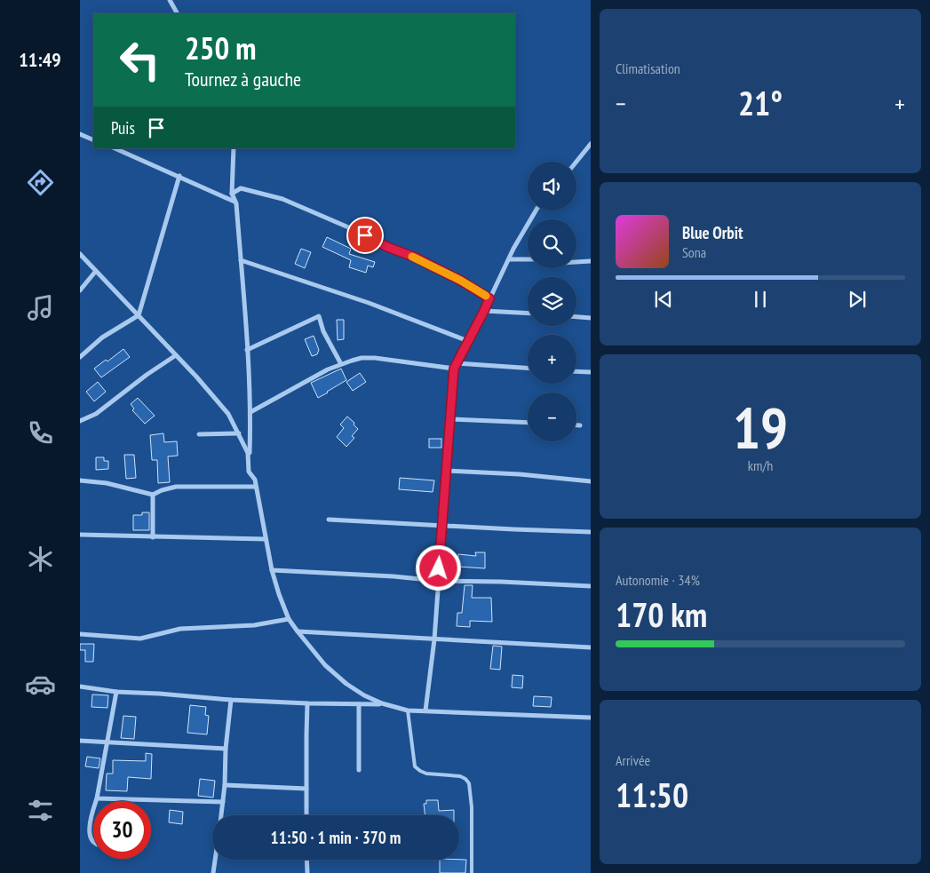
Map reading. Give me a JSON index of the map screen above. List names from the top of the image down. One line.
{"page":{"tabs":"11:49","tile":["Climatisation",["19","km/h"],["Autonomie · 34%","170 km"],["Arrivée","11:50"]],"turn":["250 m","Tournez à gauche"],"heat":["−","21°","+"],"then":"Puis","map_buttons":["+","−"],"song":["Blue Orbit","Sona"],"limit":"30","trip":"11:50 · 1 min · 370 m"}}
